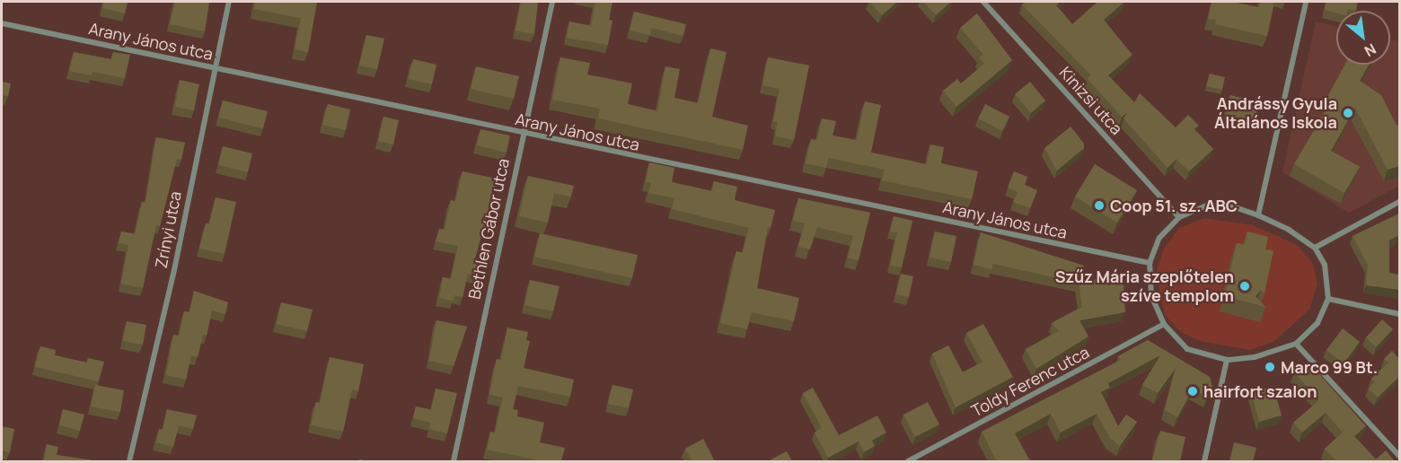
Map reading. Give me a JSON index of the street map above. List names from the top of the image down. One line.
{"streets":{"street":["Arany János utca","Kinizsi utca","Bethlen Gábor utca","Zrínyi utca","Toldy Ferenc utca"]},"crossings":[["Arany János utca","Kinizsi utca"],["Arany János utca","Bethlen Gábor utca"],["Arany János utca","Zrínyi utca"],["Arany János utca","Toldy Ferenc utca"],["Kinizsi utca","Toldy Ferenc utca"]],"places":["Andrássy Gyula Általános Iskola","Coop 51. sz. ABC","Szűz Mária szeplőtelen szíve templom","Marco 99 Bt.","hairfort szalon"],"north":"bottom right"}
